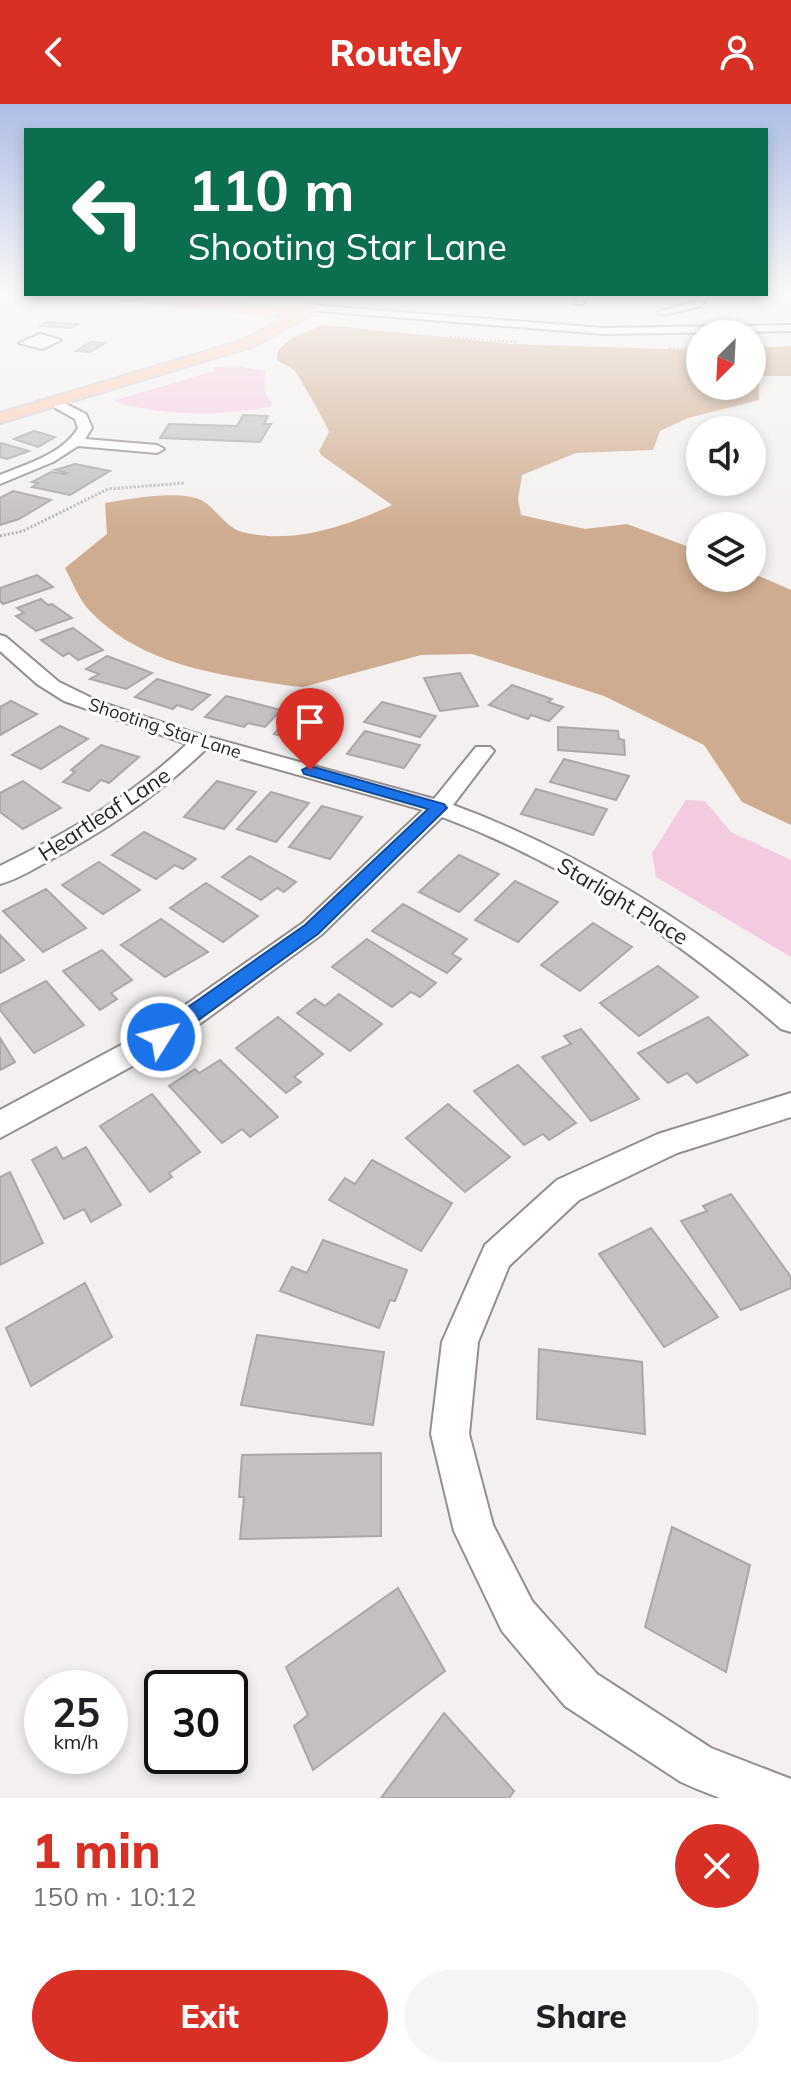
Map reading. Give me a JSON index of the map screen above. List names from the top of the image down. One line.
{"streets":{"street":["Shooting Star Lane","Heartleaf Lane","Starlight Place"]},"crossings":[["Shooting Star Lane","Heartleaf Lane"],["Shooting Star Lane","Starlight Place"]],"north":"bottom left","page":{"header":"Routely","turn":["110 m","Shooting Star Lane"],"speed":"25 km/h","limit":"30","heading":["1 min","150 m · 10:12"],"buttons":["Exit","Share"]}}
